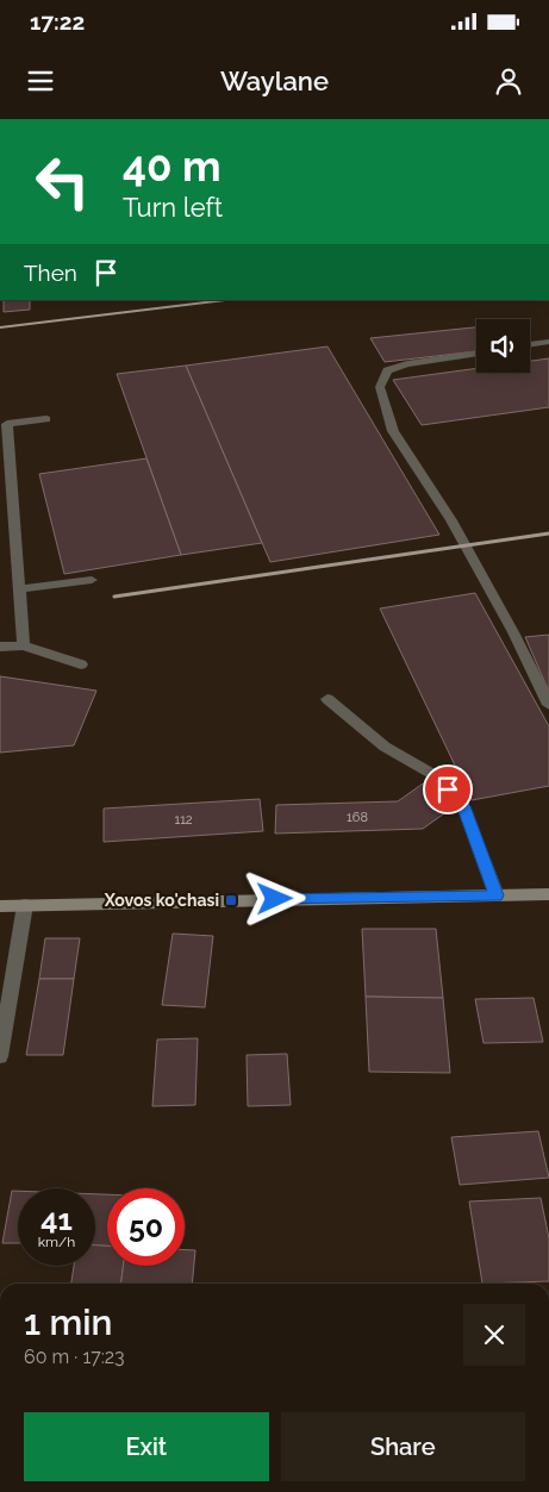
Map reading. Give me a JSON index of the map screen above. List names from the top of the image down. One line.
{"places":{"transit":["Xovos ko'chasi"]},"house_numbers":["168","112"],"page":{"status":"17:22","header":"Waylane","turn":["40 m","Turn left"],"then":"Then","speed":"41 km/h","limit":"50","heading":["1 min","60 m · 17:23"],"buttons":["Exit","Share"]}}
